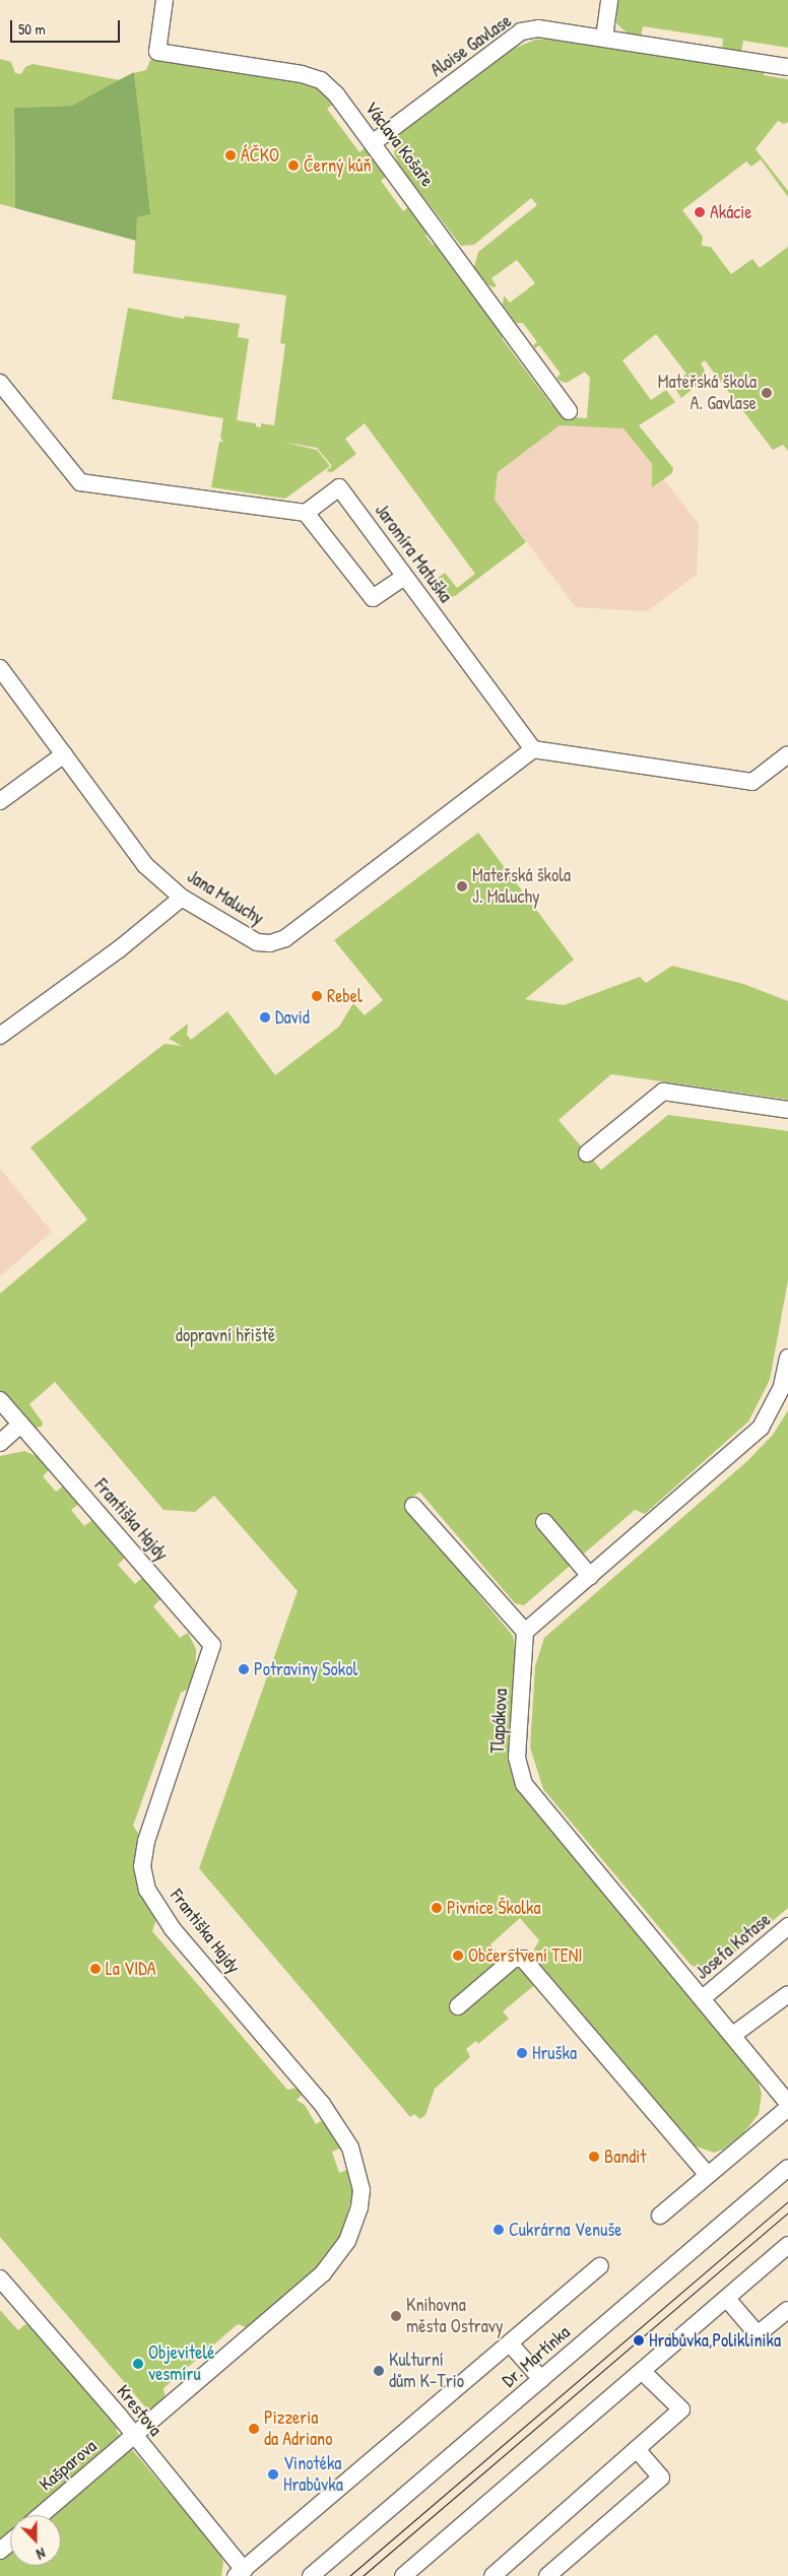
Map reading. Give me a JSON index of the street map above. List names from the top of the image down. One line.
{"streets":{"street":["Aloise Gavlase","Václava Košaře","Jaromíra Matuška","Jana Maluchy","Františka Hajdy","Tlapákova","Josefa Kotase","Dr. Martínka","Krestova","Kašparova"]},"crossings":[["Aloise Gavlase","Václava Košaře"],["Jaromíra Matuška","Jana Maluchy"],["Františka Hajdy","Krestova"],["Františka Hajdy","Kašparova"],["Tlapákova","Josefa Kotase"],["Dr. Martínka","Krestova"],["Krestova","Kašparova"]],"parks":["dopravní hřiště"],"places":["ÁČKO","Černý kůň","Akácie","Mateřská škola A. Gavlase","Mateřská škola J. Maluchy","Rebel","David","Potraviny Sokol","Pivnice Školka","Občerstvení TENI","La VIDA","Hruška","Bandit","Cukrárna Venuše","Knihovna města Ostravy","Hrabůvka,Poliklinika","Objevitelé vesmíru","Kulturní dům K-Trio","Pizzeria da Adriano","Vinotéka Hrabůvka"],"scale_bar":"50 m","north":"bottom"}
